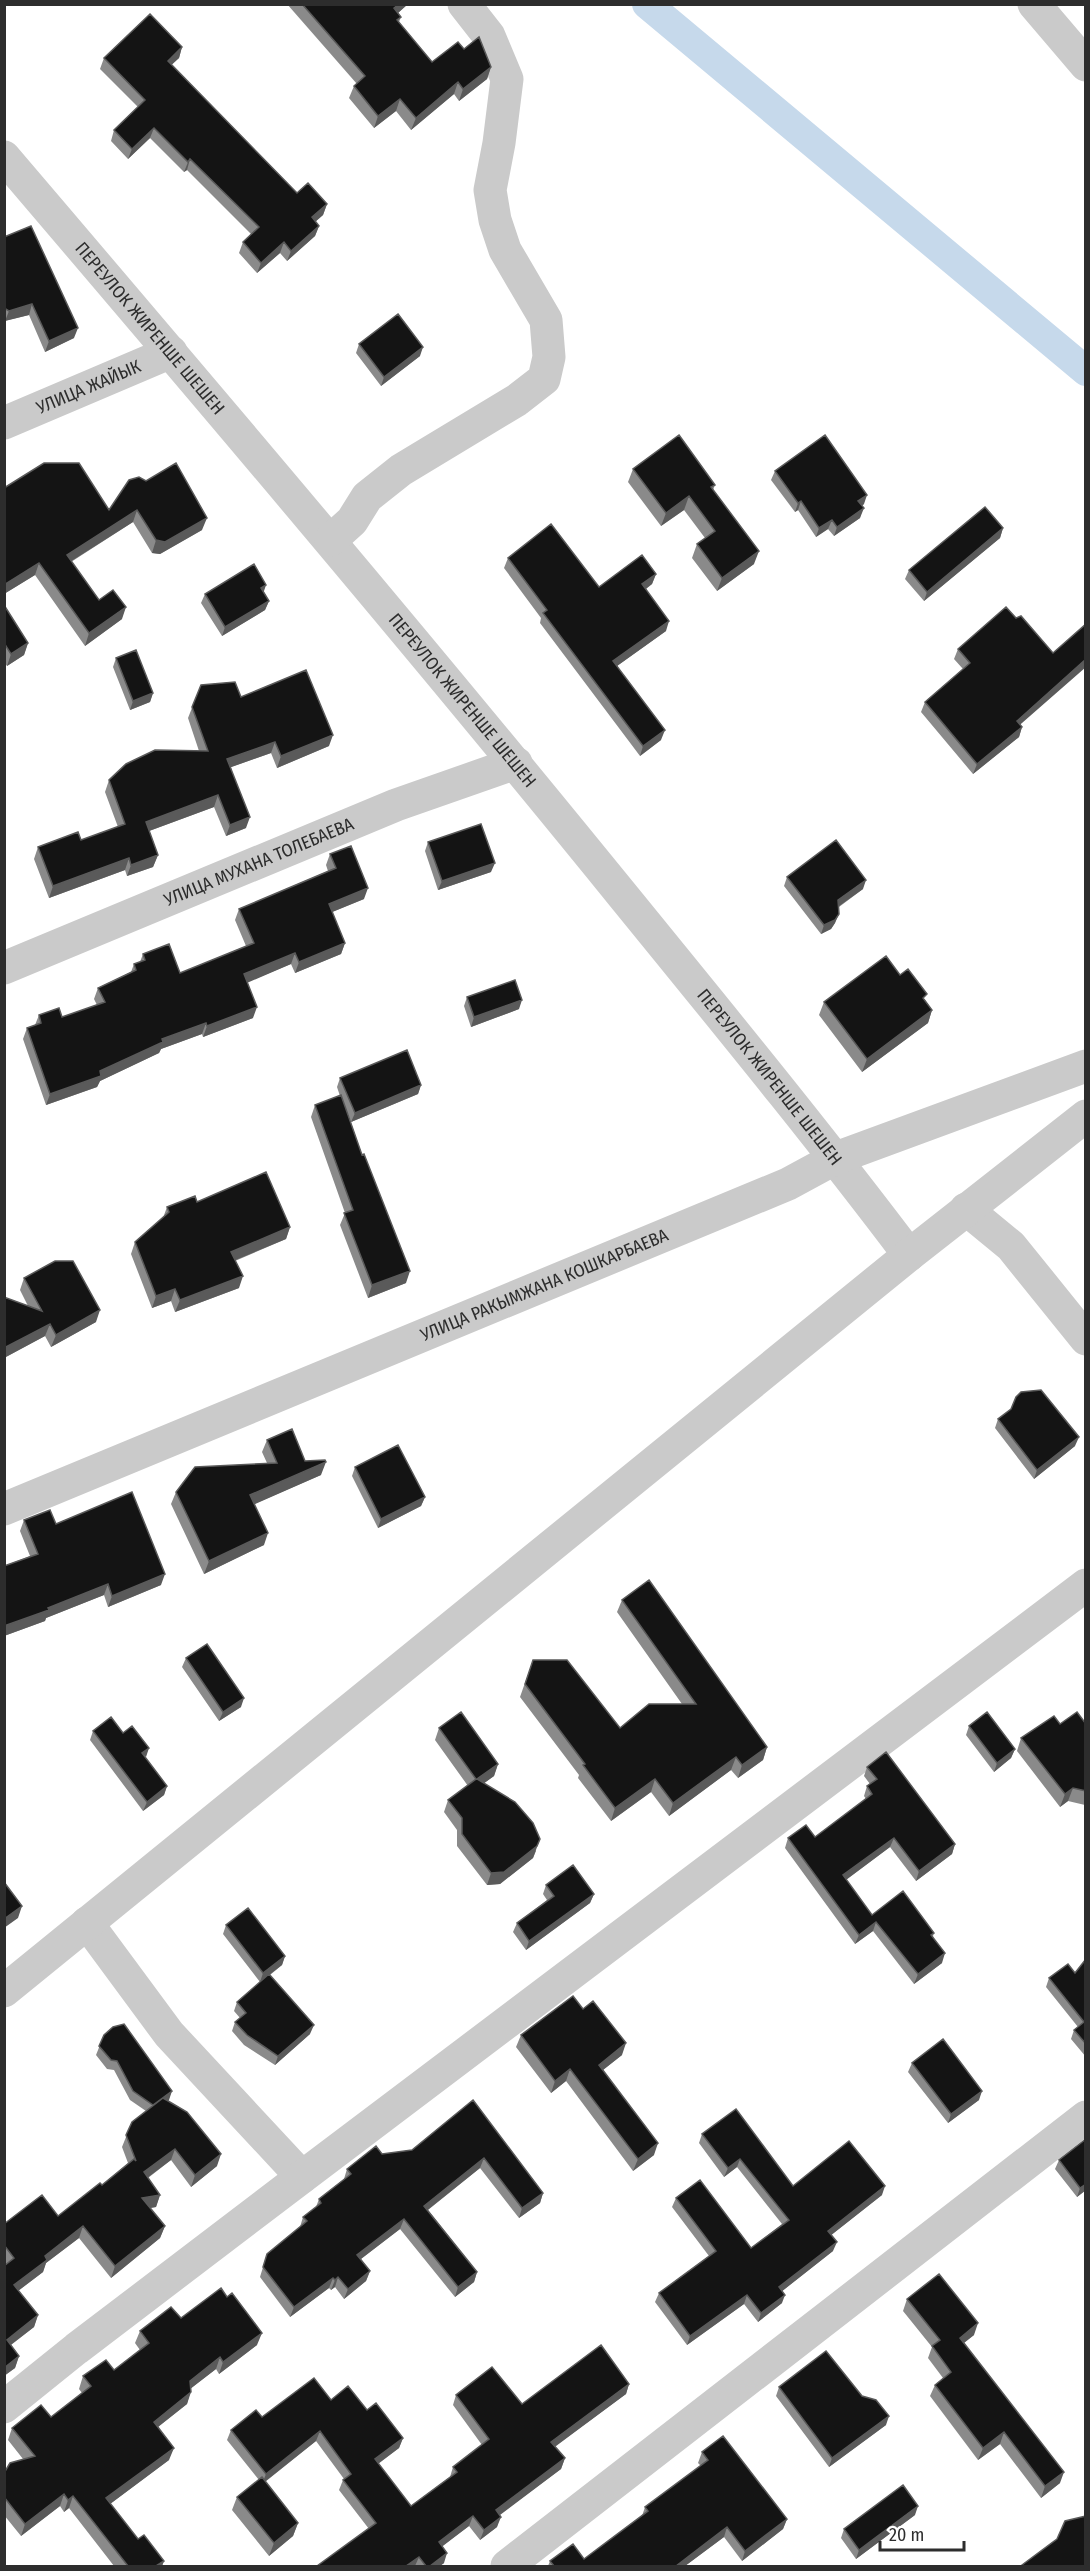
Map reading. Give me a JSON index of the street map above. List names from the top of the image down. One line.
{"streets":{"street":["ПЕРЕУЛОК ЖИРЕНШЕ ШЕШЕН","УЛИЦА ЖАЙЫК","УЛИЦА МУХАНА ТОЛЕБАЕВА","УЛИЦА РАКЫМЖАНА КОШКАРБАЕВА"]},"crossings":[["ПЕРЕУЛОК ЖИРЕНШЕ ШЕШЕН","УЛИЦА ЖАЙЫК"],["ПЕРЕУЛОК ЖИРЕНШЕ ШЕШЕН","УЛИЦА МУХАНА ТОЛЕБАЕВА"],["ПЕРЕУЛОК ЖИРЕНШЕ ШЕШЕН","УЛИЦА РАКЫМЖАНА КОШКАРБАЕВА"]],"scale_bar":"20 m"}
